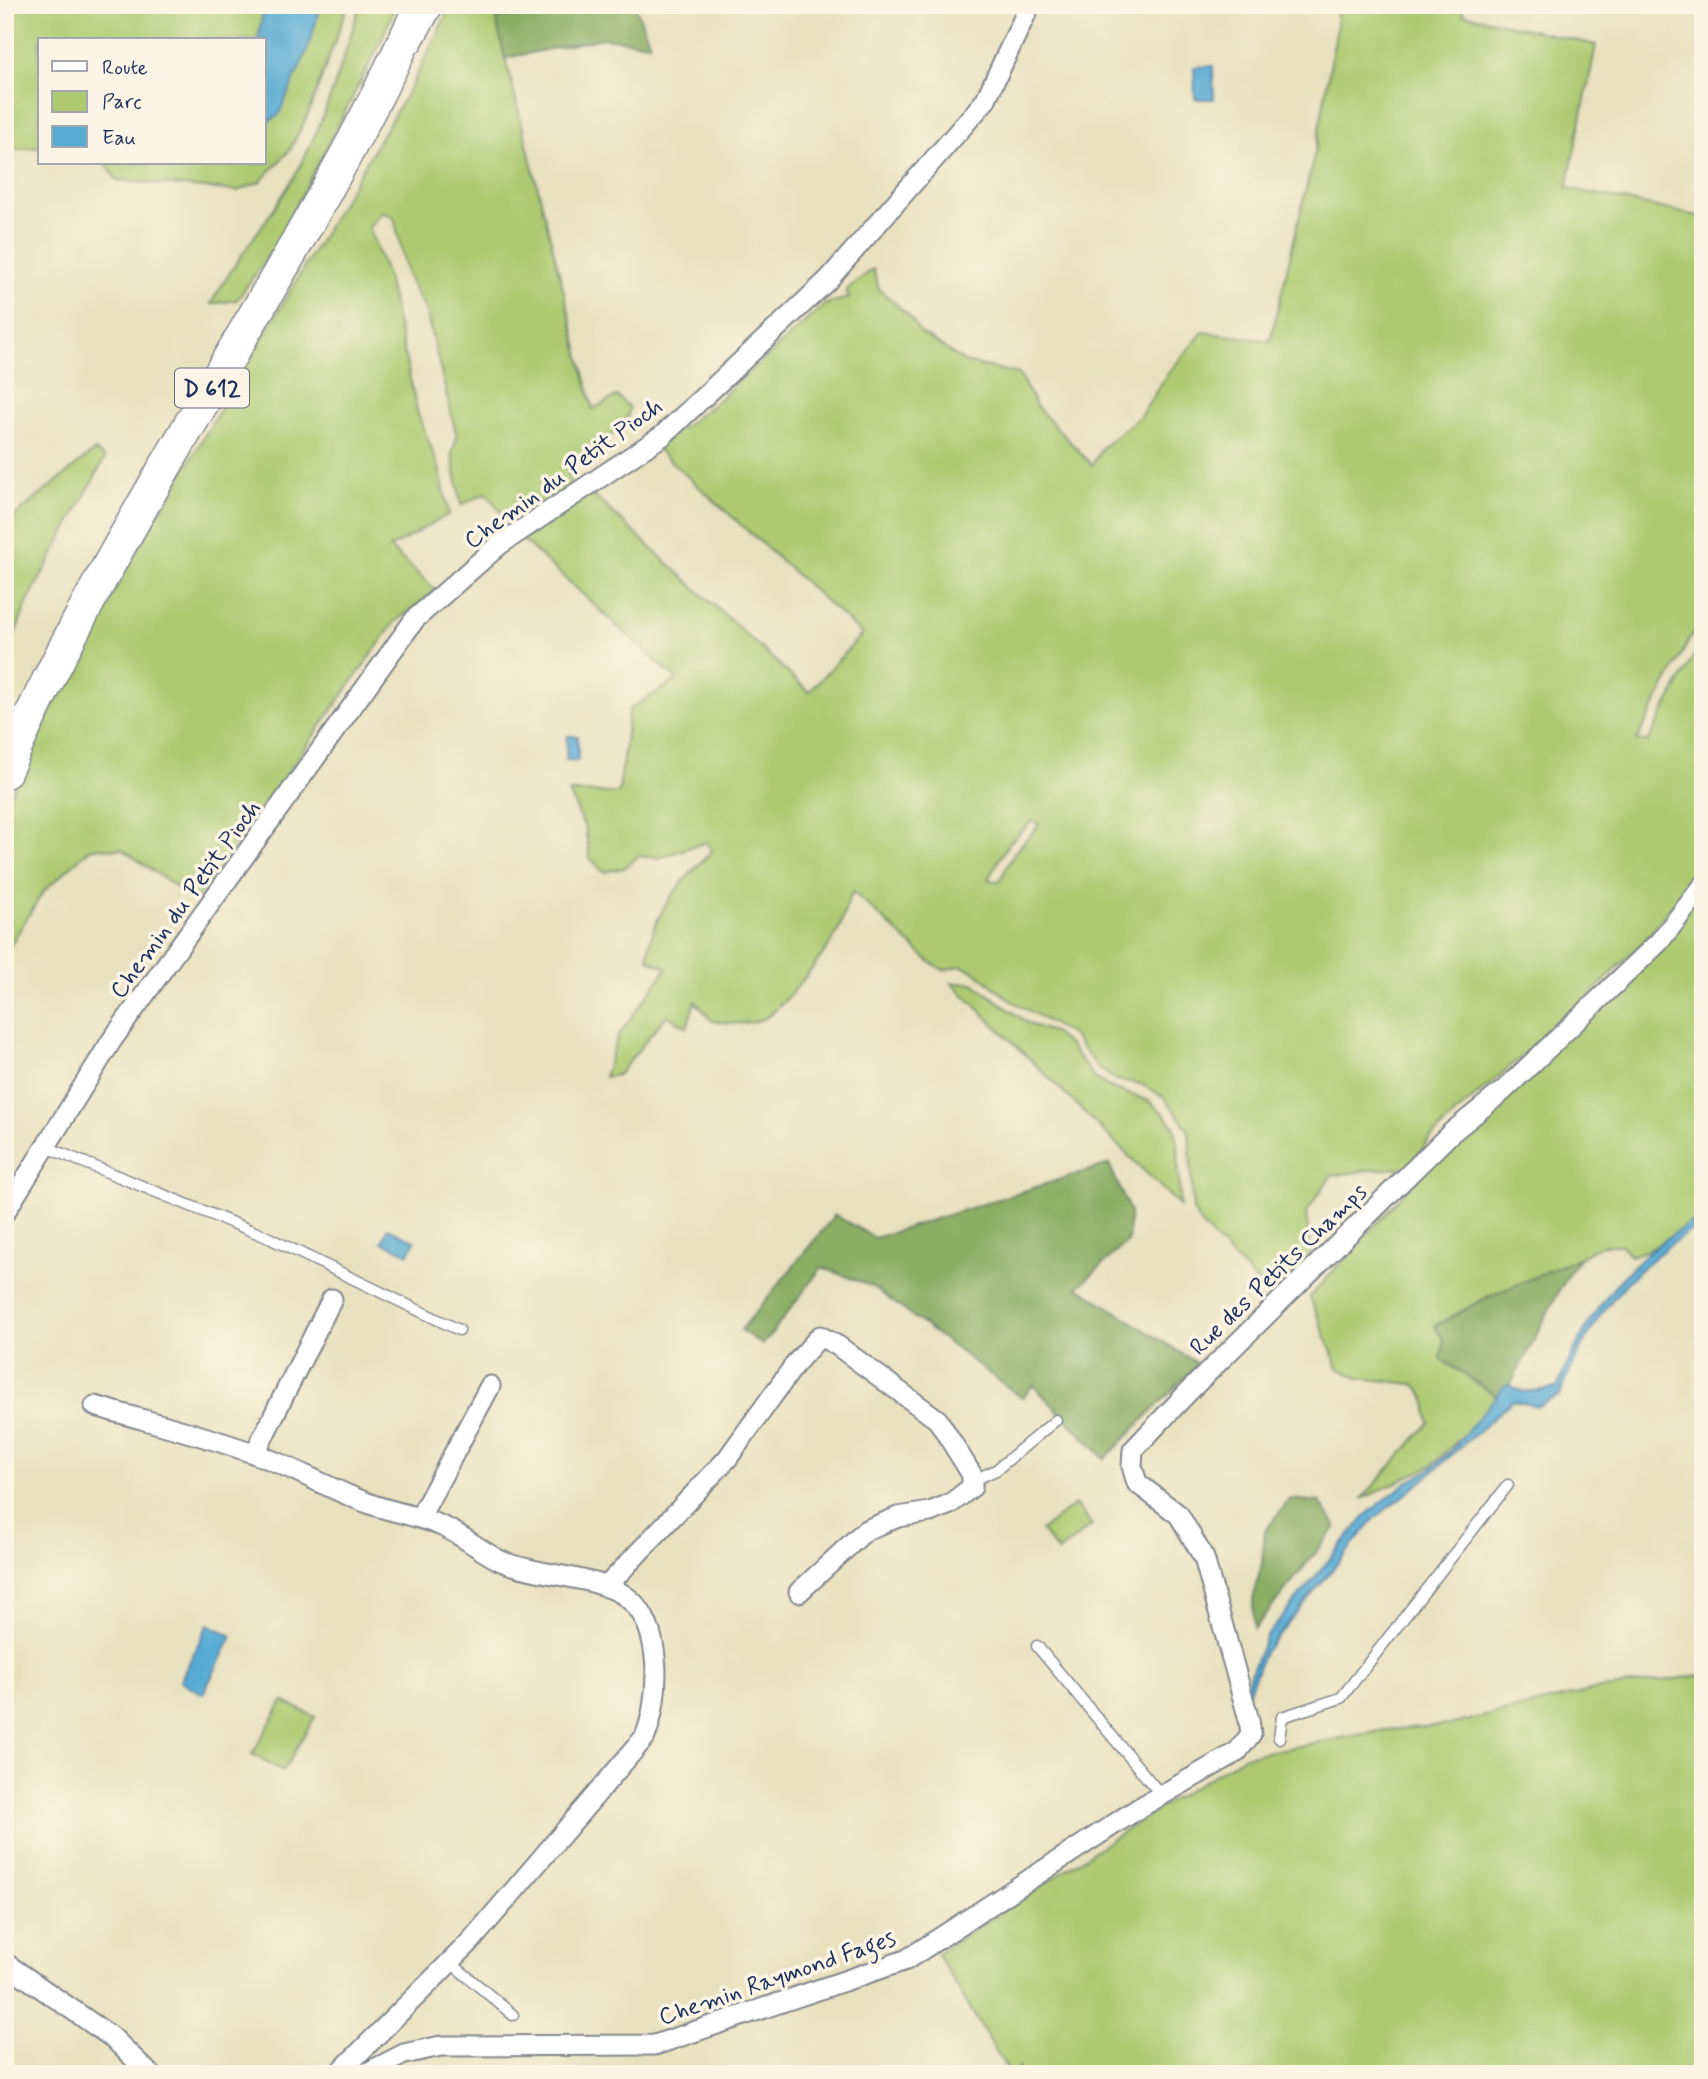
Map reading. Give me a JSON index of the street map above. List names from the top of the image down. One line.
{"streets":{"highway":["D 612"],"street":["Chemin du Petit Pioch","Rue des Petits Champs","Chemin Raymond Fages"]},"crossings":[["Rue des Petits Champs","Chemin Raymond Fages"]],"legend":["Route","Parc","Eau"]}
